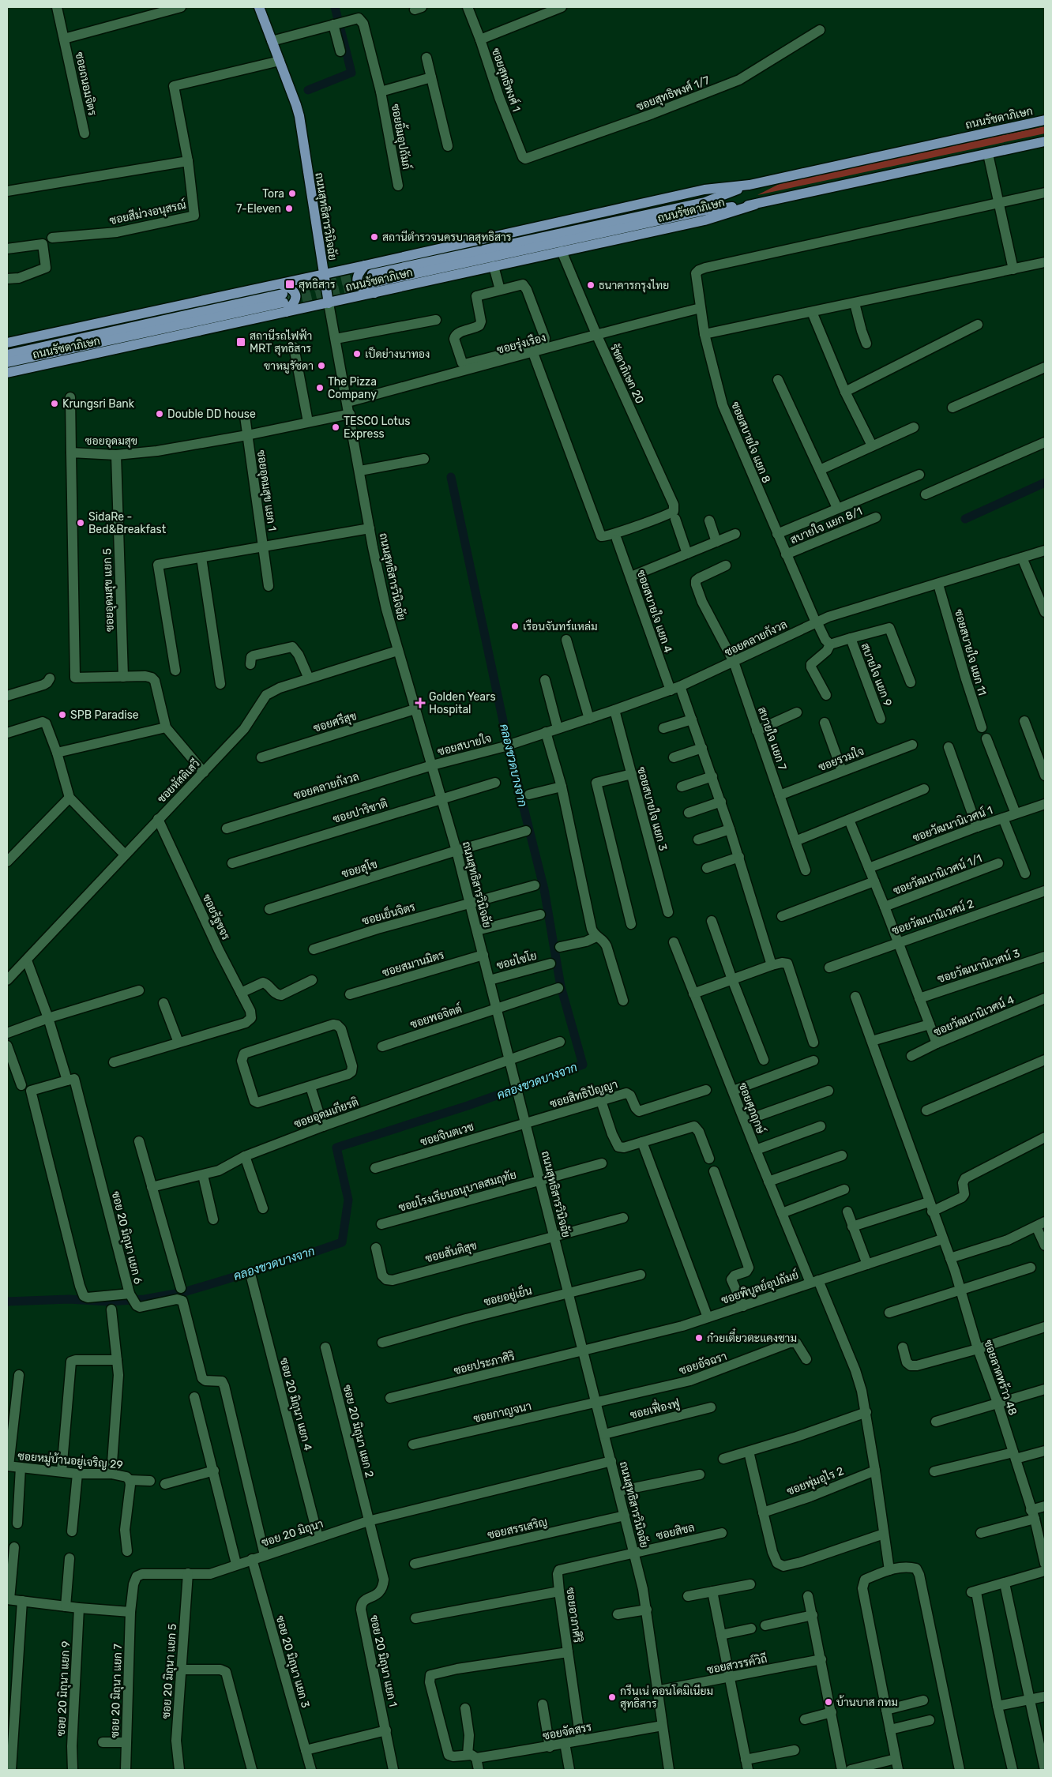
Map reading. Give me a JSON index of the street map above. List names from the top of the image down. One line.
{"streets":{"main road":["ถนนรัชดาภิเษก","ถนนสุทธิสารวินิจฉัย"],"street":["ซอยสุทธิพงศ์ 1","ซอยถนอมจิตร","ซอยสุทธิพงศ์ 1/7","ซอยยิ้มอุปถัมภ์","ซอยสีม่วงอนุสรณ์","ซอยรุ่งเรือง","รัชดาภิเษก 20","ซอยอุดมสุข","ซอยสบายใจ แยก 8","ซอยอุดมสุข แยก 1","สบายใจ แยก 8/1","ซอยอุดมสุข แยก 5","ซอยสบายใจ แยก 4","ซอยคลายกังวล","ซอยสบายใจ แยก 11","สบายใจ แยก 9","ซอยศรีสุข","สบายใจ แยก 7","ซอยสบายใจ","ซอยรวมใจ","ซอยหัสดิเสวี","ซอยสบายใจ แยก 3","ซอยปาริชาติ","ซอยวัฒนานิเวศน์ 1","ซอยสุโข","ซอยวัฒนานิเวศน์ 1/1","ซอยเย็นจิตร","ซอยรัฐขจร","ซอยวัฒนานิเวศน์ 2","ซอยไชโย","ซอยสมานมิตร","ซอยวัฒนานิเวศน์ 3","ซอยวัฒนานิเวศน์ 4","ซอยพอจิตต์","ซอยสิทธิปัญญา","ซอยศุภฤกษ์","ซอยอุดมเกียรติ","ซอยจินตเวช","ซอยโรงเรียนอนุบาลสมฤทัย","ซอย 20 มิถุนา แยก 6","ซอยสันติสุข","ซอยพิบูลย์อุปถัมย์","ซอยอยู่เย็น","ซอยประภาศิริ","ซอยอัจฉรา","ซอยลาดพร้าว 48","ซอย 20 มิถุนา แยก 4","ซอยเฟื่องฟู","ซอยกาญจนา","ซอย 20 มิถุนา แยก 2","ซอยหมู่บ้านอยู่เจริญ 29","ซอยพุ่มอุไร 2","ซอยสรรเสริญ","ซอยสิชล","ซอย 20 มิถุนา","ซอยอาภาศิริ","ซอย 20 มิถุนา แยก 1","ซอย 20 มิถุนา แยก 3","ซอยสวรรค์วิถี","ซอย 20 มิถุนา แยก 5","ซอย 20 มิถุนา แยก 9","ซอย 20 มิถุนา แยก 7","ซอยจัดสรร"]},"crossings":[["ซอยสุทธิพงศ์ 1","ซอยสุทธิพงศ์ 1/7"],["ถนนรัชดาภิเษก","ถนนสุทธิสารวินิจฉัย"],["ถนนรัชดาภิเษก","รัชดาภิเษก 20"],["ซอยยิ้มอุปถัมภ์","ถนนสุทธิสารวินิจฉัย"],["ซอยสีม่วงอนุสรณ์","ถนนสุทธิสารวินิจฉัย"],["ถนนสุทธิสารวินิจฉัย","ซอยรุ่งเรือง"],["ถนนสุทธิสารวินิจฉัย","ซอยอุดมสุข"],["ถนนสุทธิสารวินิจฉัย","ซอยคลายกังวล"],["ถนนสุทธิสารวินิจฉัย","ซอยศรีสุข"],["ถนนสุทธิสารวินิจฉัย","ซอยสบายใจ"],["ถนนสุทธิสารวินิจฉัย","ซอยหัสดิเสวี"],["ถนนสุทธิสารวินิจฉัย","ซอยปาริชาติ"],["ถนนสุทธิสารวินิจฉัย","ซอยสุโข"],["ถนนสุทธิสารวินิจฉัย","ซอยเย็นจิตร"],["ถนนสุทธิสารวินิจฉัย","ซอยไชโย"],["ถนนสุทธิสารวินิจฉัย","ซอยสมานมิตร"],["ถนนสุทธิสารวินิจฉัย","ซอยพอจิตต์"],["ถนนสุทธิสารวินิจฉัย","ซอยสิทธิปัญญา"],["ถนนสุทธิสารวินิจฉัย","ซอยอุดมเกียรติ"],["ถนนสุทธิสารวินิจฉัย","ซอยจินตเวช"],["ถนนสุทธิสารวินิจฉัย","ซอยโรงเรียนอนุบาลสมฤทัย"],["ถนนสุทธิสารวินิจฉัย","ซอยสันติสุข"],["ถนนสุทธิสารวินิจฉัย","ซอยพิบูลย์อุปถัมย์"],["ถนนสุทธิสารวินิจฉัย","ซอยอยู่เย็น"],["ถนนสุทธิสารวินิจฉัย","ซอยประภาศิริ"],["ถนนสุทธิสารวินิจฉัย","ซอยอัจฉรา"],["ถนนสุทธิสารวินิจฉัย","ซอยเฟื่องฟู"],["ถนนสุทธิสารวินิจฉัย","ซอยกาญจนา"],["ถนนสุทธิสารวินิจฉัย","ซอยสรรเสริญ"],["ถนนสุทธิสารวินิจฉัย","ซอยสิชล"],["ถนนสุทธิสารวินิจฉัย","ซอย 20 มิถุนา"],["ถนนสุทธิสารวินิจฉัย","ซอยอาภาศิริ"],["ถนนสุทธิสารวินิจฉัย","ซอยสวรรค์วิถี"],["ถนนสุทธิสารวินิจฉัย","ซอยจัดสรร"],["ซอยรุ่งเรือง","รัชดาภิเษก 20"],["ซอยรุ่งเรือง","ซอยสบายใจ แยก 8"],["ซอยอุดมสุข","ซอยอุดมสุข แยก 1"],["ซอยอุดมสุข","ซอยอุดมสุข แยก 5"],["ซอยสบายใจ แยก 8","สบายใจ แยก 8/1"],["ซอยสบายใจ แยก 8","ซอยคลายกังวล"],["ซอยสบายใจ แยก 4","ซอยคลายกังวล"],["ซอยคลายกังวล","ซอยสบายใจ แยก 11"],["ซอยคลายกังวล","สบายใจ แยก 7"],["ซอยคลายกังวล","ซอยสบายใจ"],["ซอยคลายกังวล","ซอยสบายใจ แยก 3"],["สบายใจ แยก 7","ซอยรวมใจ"],["ซอยหัสดิเสวี","ซอยรัฐขจร"],["ซอยหัสดิเสวี","ซอย 20 มิถุนา แยก 6"],["ซอยสิทธิปัญญา","ซอยจินตเวช"],["ซอยศุภฤกษ์","ซอยพิบูลย์อุปถัมย์"],["ซอยศุภฤกษ์","ซอยพุ่มอุไร 2"],["ซอย 20 มิถุนา แยก 6","ซอย 20 มิถุนา"],["ซอยพิบูลย์อุปถัมย์","ซอยประภาศิริ"],["ซอยพิบูลย์อุปถัมย์","ซอยลาดพร้าว 48"],["ซอยอัจฉรา","ซอยกาญจนา"],["ซอย 20 มิถุนา แยก 4","ซอย 20 มิถุนา"],["ซอย 20 มิถุนา แยก 2","ซอย 20 มิถุนา"],["ซอย 20 มิถุนา แยก 2","ซอย 20 มิถุนา แยก 1"],["ซอยสิชล","ซอยอาภาศิริ"],["ซอย 20 มิถุนา","ซอย 20 มิถุนา แยก 1"],["ซอย 20 มิถุนา","ซอย 20 มิถุนา แยก 3"],["ซอย 20 มิถุนา","ซอย 20 มิถุนา แยก 5"],["ซอย 20 มิถุนา","ซอย 20 มิถุนา แยก 7"],["ซอยอาภาศิริ","ซอยจัดสรร"]],"water":["คลองชวดบางจาก"],"places":{"other":["Tora","7-Eleven","สถานีตำรวจนครบาลสุทธิสาร","ธนาคารกรุงไทย","เป็ดย่างนาทอง","ขาหมูรัชดา","The Pizza Company","Krungsri Bank","Double DD house","TESCO Lotus Express","SidaRe - Bed&Breakfast","เรือนจันทร์แหล่ม","SPB Paradise","ก๋วยเตี๋ยวตะแคงชาม","กรีนเน่ คอนโดมิเนียม สุทธิสาร","บ้านบาส กทม"],"transit":["สุทธิสาร","สถานีรถไฟฟ้า MRT สุทธิสาร"],"health":["Golden Years Hospital"]}}
